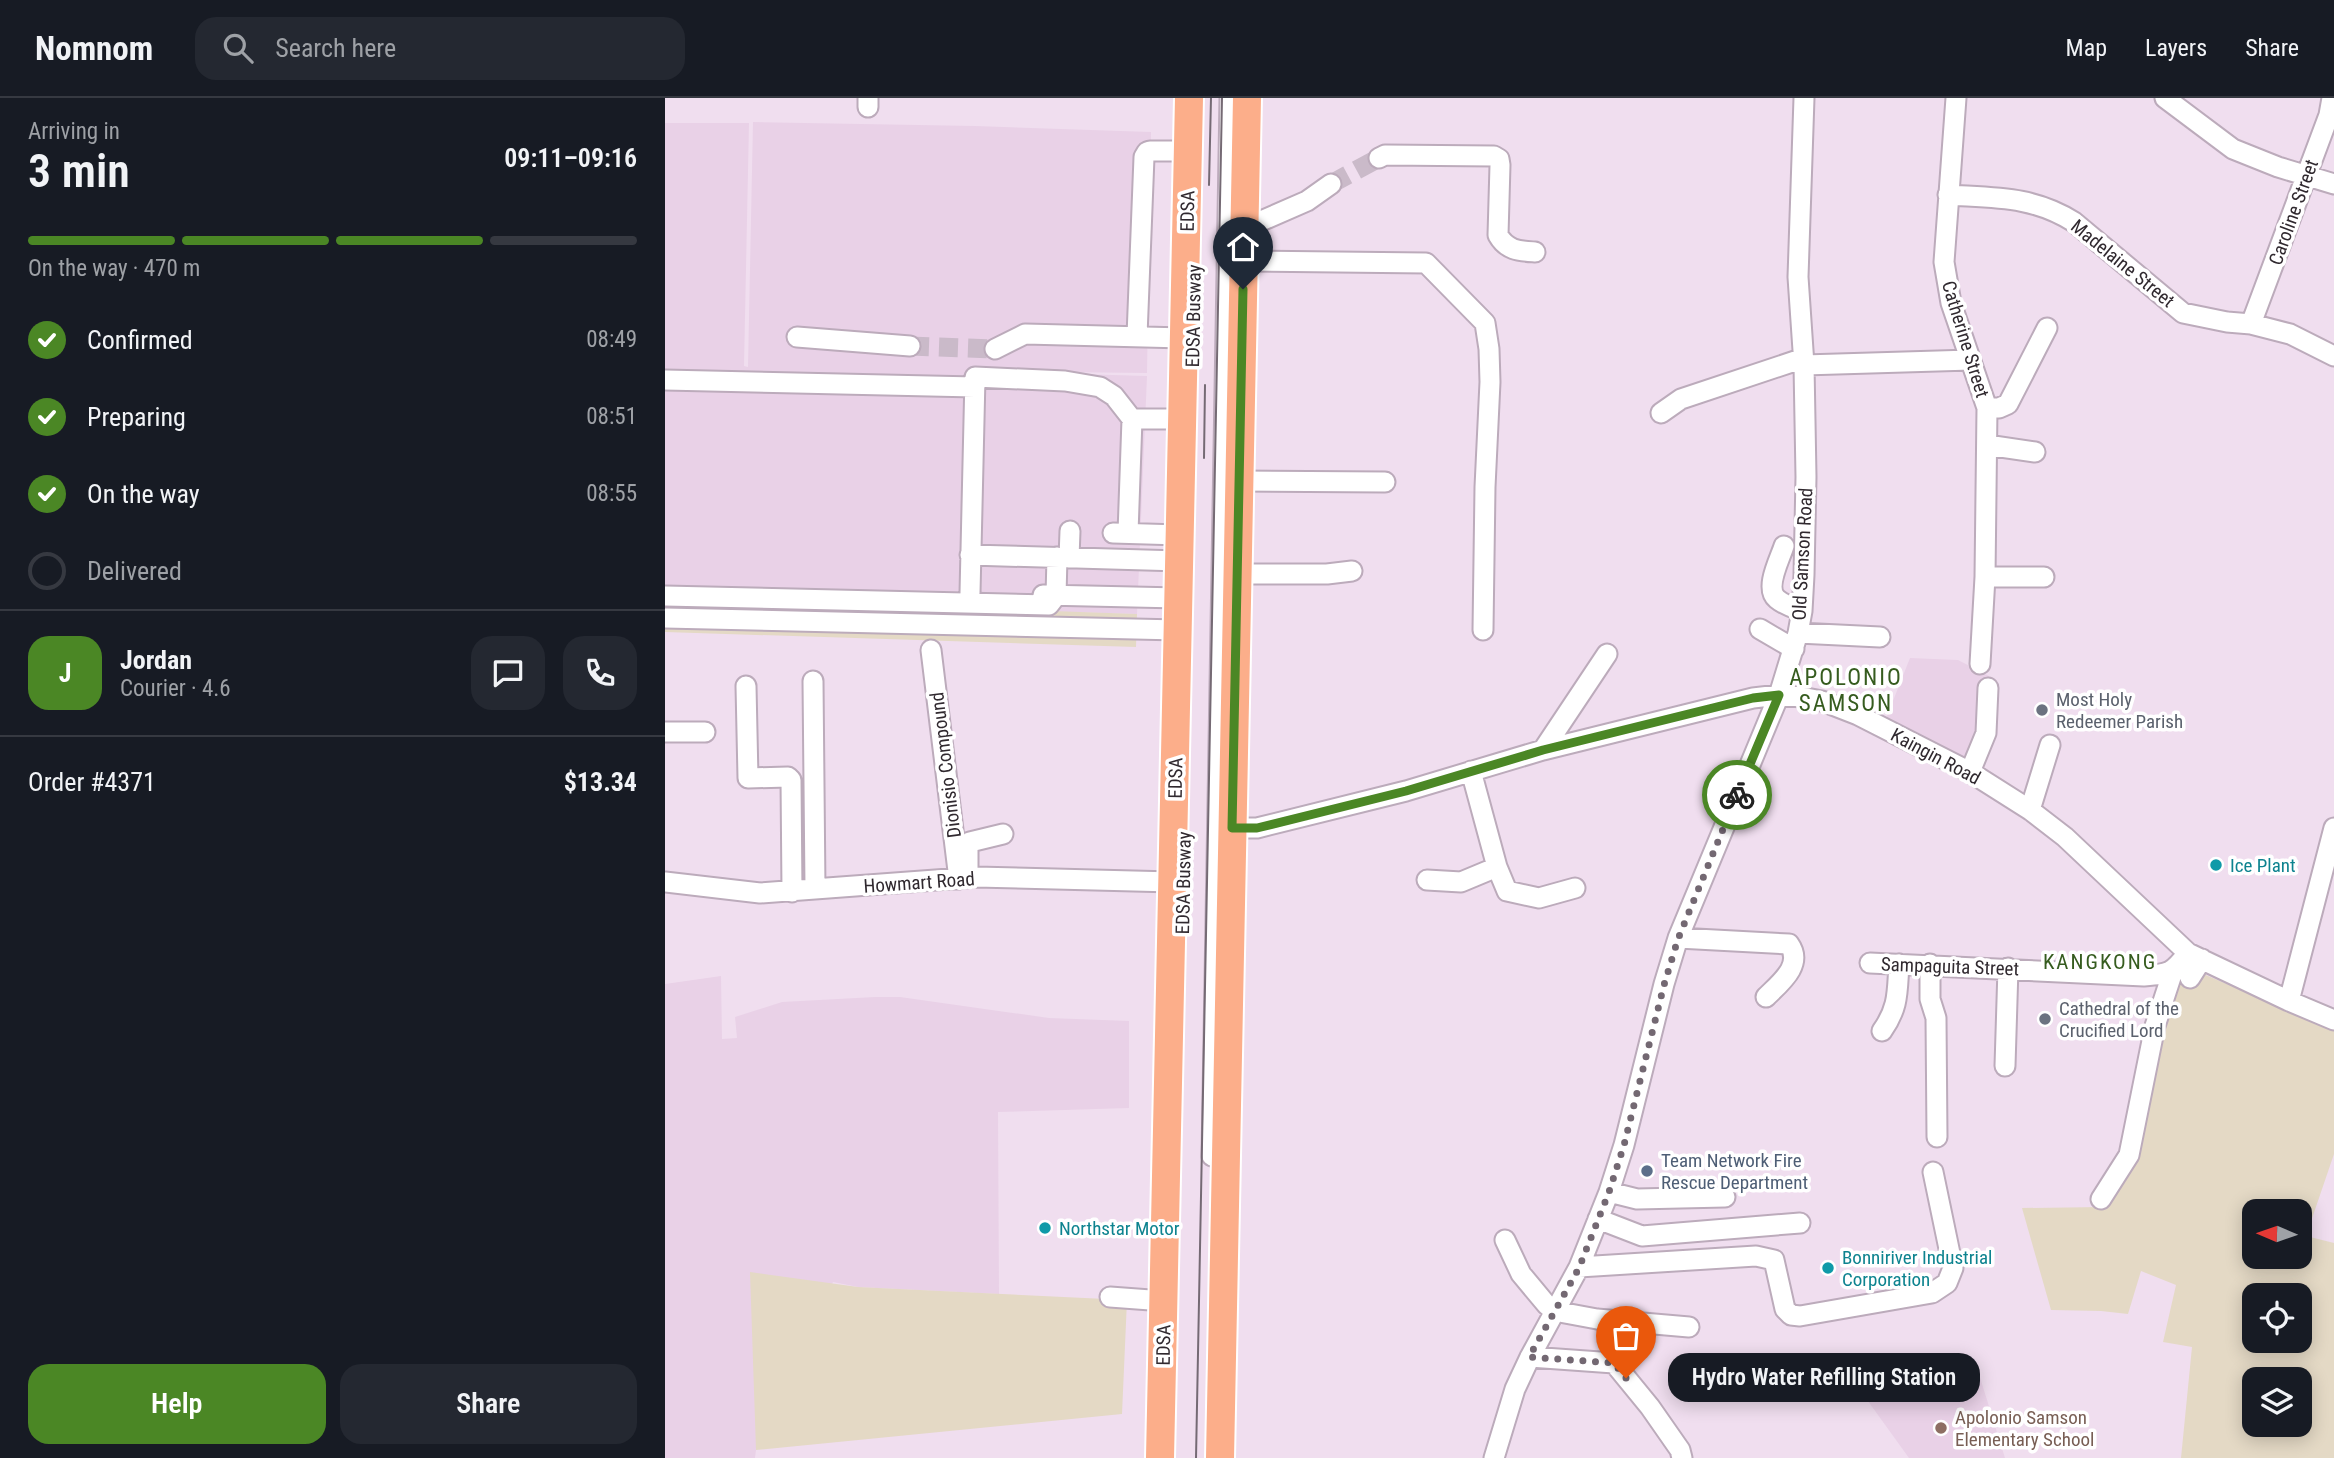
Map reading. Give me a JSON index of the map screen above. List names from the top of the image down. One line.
{"streets":{"highway":["EDSA"],"street":["Caroline Street","Madelaine Street","EDSA Busway","Catherine Street","Old Samson Road","Kaingin Road","Dionisio Compound","Howmart Road","Sampaguita Street"]},"crossings":[["EDSA","Howmart Road"],["Caroline Street","Madelaine Street"],["Madelaine Street","Catherine Street"],["Old Samson Road","Kaingin Road"],["Dionisio Compound","Howmart Road"]],"districts":["APOLONIO SAMSON","KANGKONG"],"places":["Most Holy Redeemer Parish","Ice Plant","Cathedral of the Crucified Lord","Team Network Fire Rescue Department","Northstar Motor","Bonniriver Industrial Corporation","Hydro Water Refilling Station","Apolonio Samson Elementary School"],"north":"left","page":{"header":"Nomnom","search":"Search here","nav":["Map","Layers","Share"],"heading":["3 min","Arriving in","09:11–09:16"],"panel":["Jordan","Courier · 4.6","Order #4371","$13.34"],"bar":"On the way · 470 m","list":[["Confirmed","08:49"],["Preparing","08:51"],["On the way","08:55"],"Delivered"],"round":"J","buttons":["Help","Share"],"bubble":"Hydro Water Refilling Station"}}
